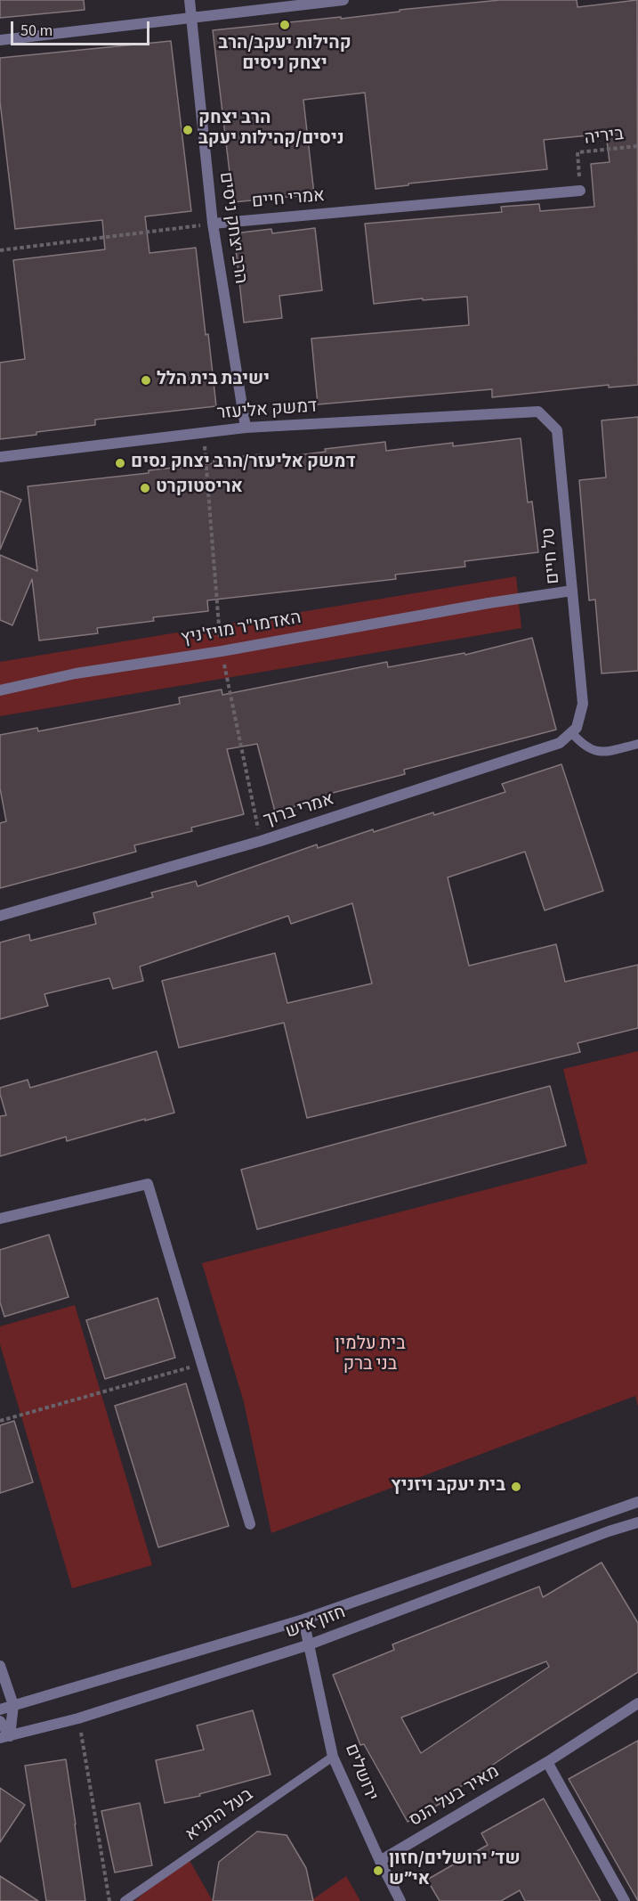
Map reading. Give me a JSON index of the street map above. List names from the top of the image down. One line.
{"streets":{"street":["אמרי חיים","הרב יצחק ניסים","דמשק אליעזר","טל חיים","האדמו\"ר מויז'ניץ","אמרי ברוך","חזון איש","ירושלים","מאיר בעל הנס"],"lane":["בעל התניא"],"path":["ביריה"]},"crossings":[["ביריה","אמרי חיים"],["אמרי חיים","הרב יצחק ניסים"],["הרב יצחק ניסים","דמשק אליעזר"],["דמשק אליעזר","טל חיים"],["טל חיים","האדמו\"ר מויז'ניץ"],["טל חיים","אמרי ברוך"],["חזון איש","ירושלים"],["ירושלים","מאיר בעל הנס"],["ירושלים","בעל התניא"]],"parks":["בית עלמין בני ברק"],"places":["קהילות יעקב/הרב יצחק ניסים","הרב יצחק ניסים/קהילות יעקב","ישיבת בית הלל","דמשק אליעזר/הרב יצחק נסים","אריסטוקרט","בית יעקב ויזניץ","שד׳ ירושלים/חזון אי״ש"],"scale_bar":"50 m"}
